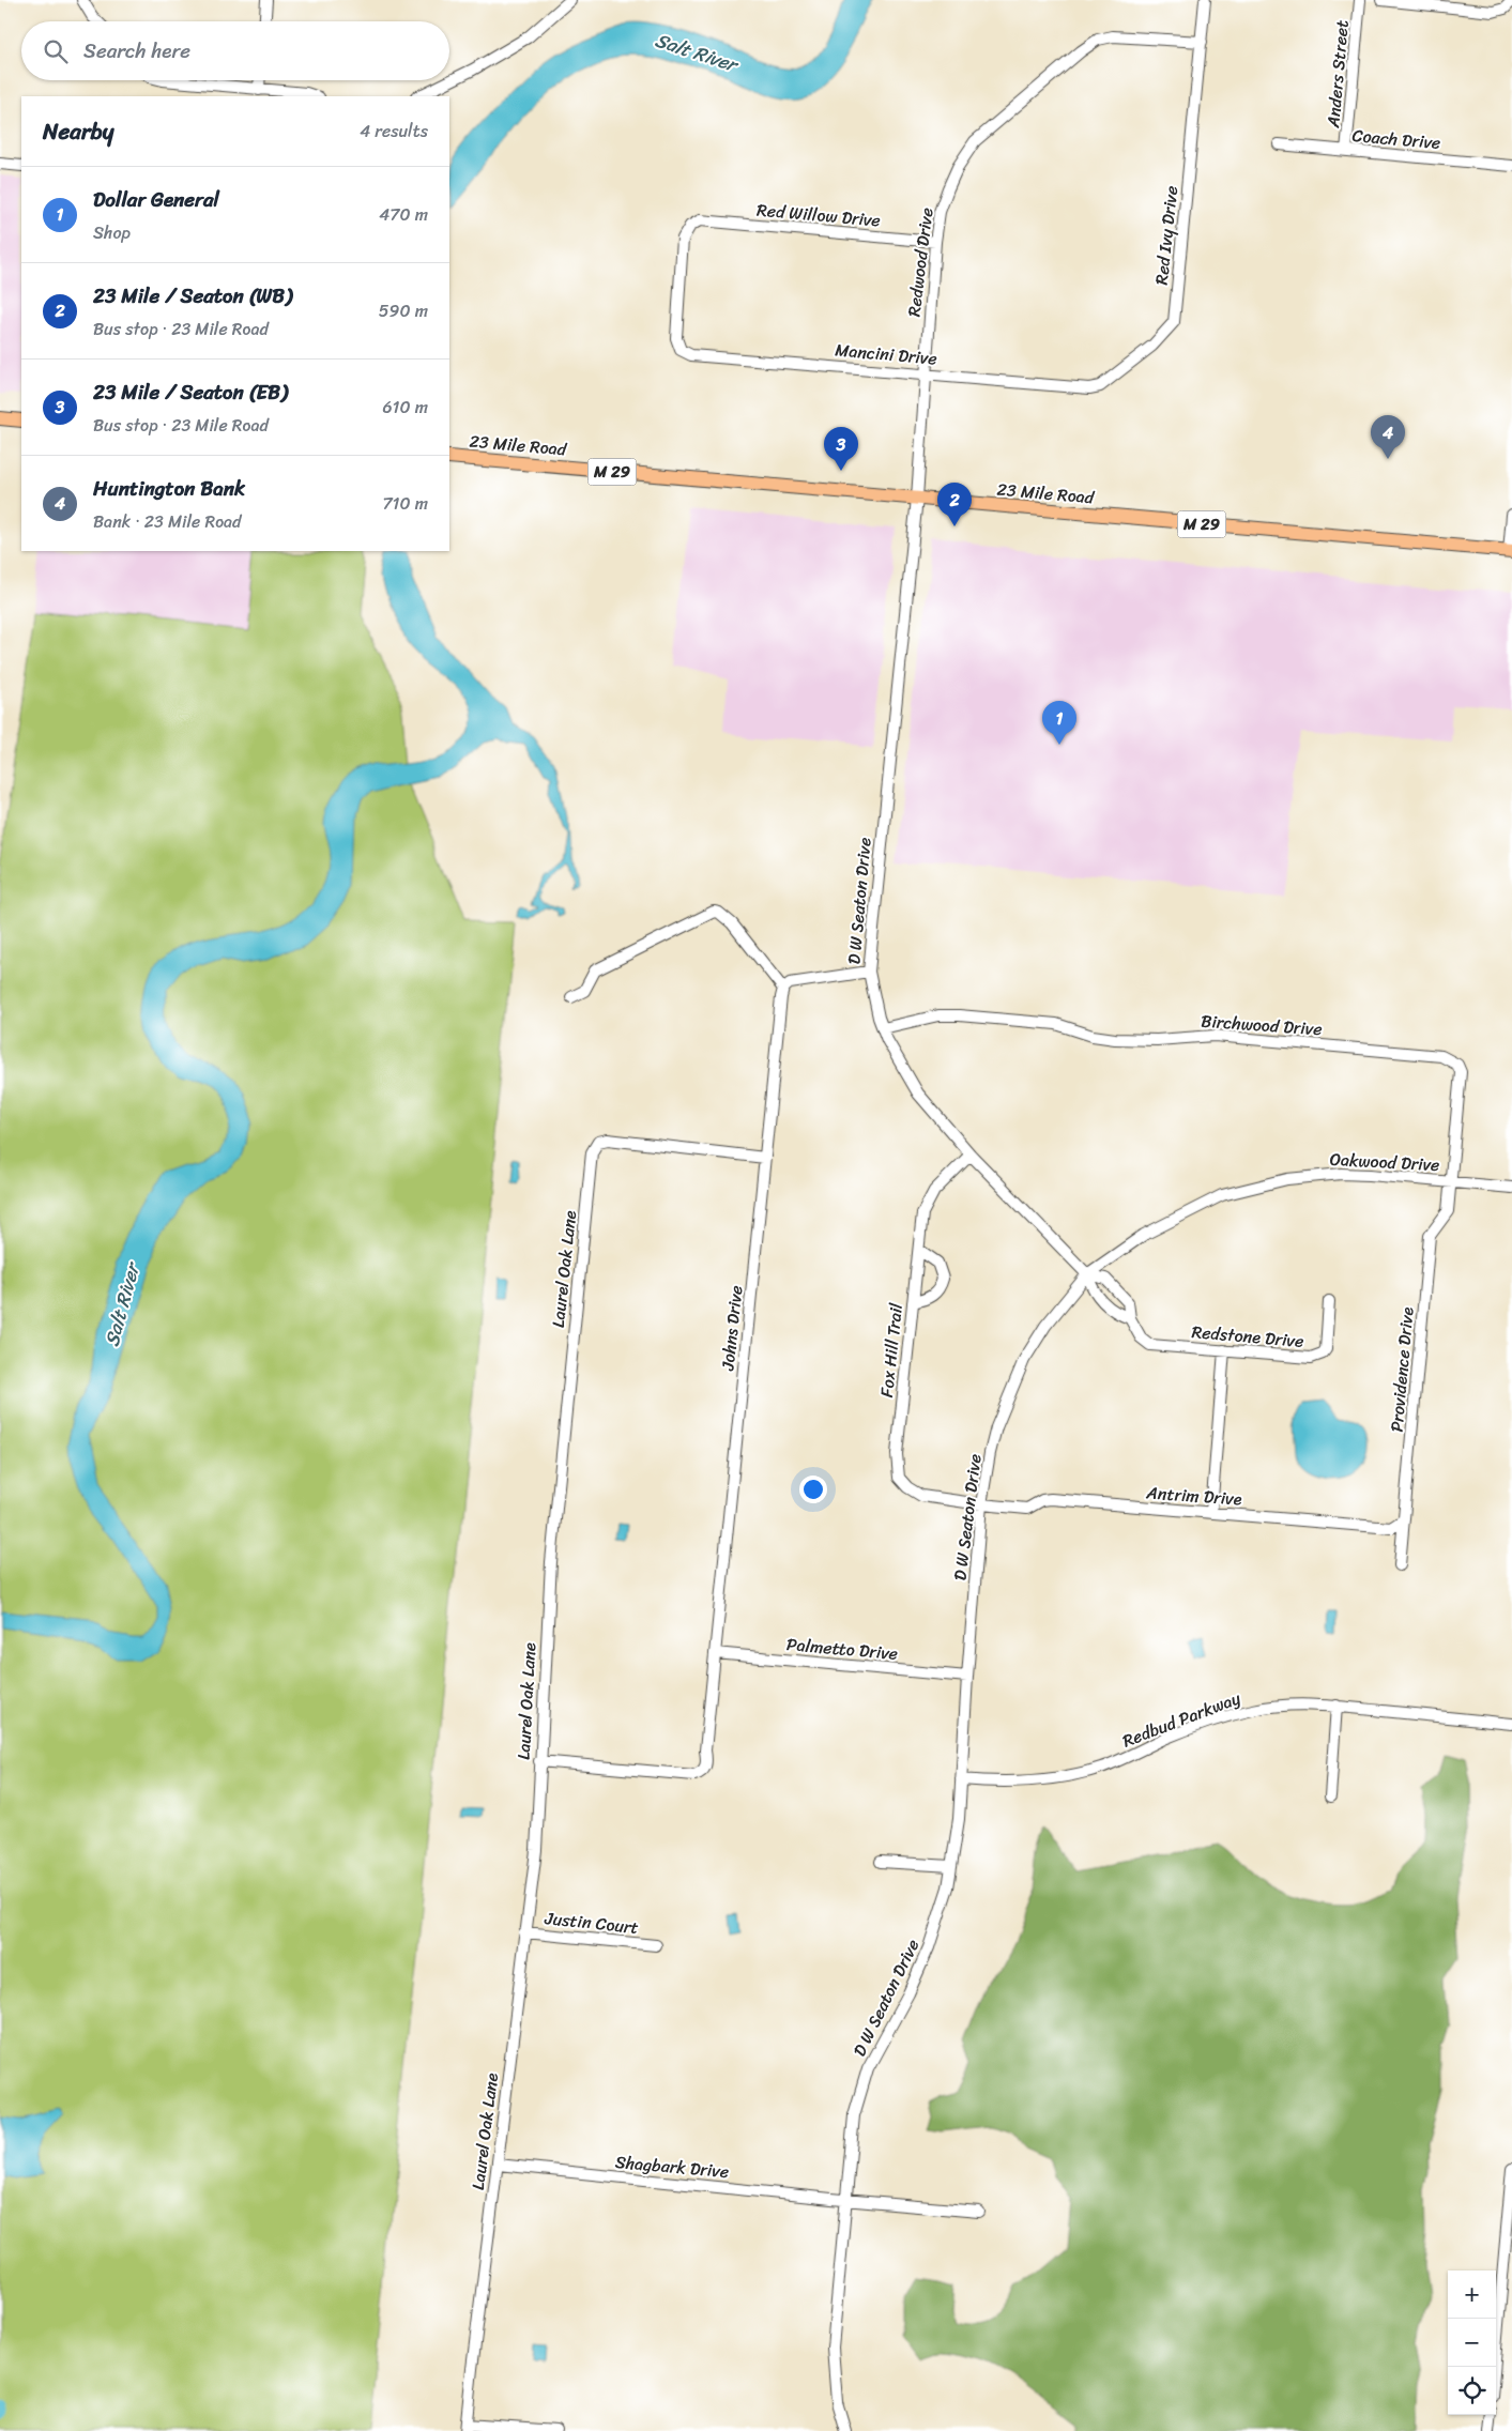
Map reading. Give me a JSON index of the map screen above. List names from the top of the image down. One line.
{"streets":{"main road":["23 Mile Road","M 29"],"street":["Anders Street","Coach Drive","Red Willow Drive","Red Ivy Drive","Redwood Drive","Mancini Drive","D W Seaton Drive","Birchwood Drive","Oakwood Drive","Laurel Oak Lane","Johns Drive","Redstone Drive","Fox Hill Trail","Providence Drive","Antrim Drive","Palmetto Drive","Redbud Parkway","Justin Court","Shagbark Drive"]},"crossings":[["Anders Street","Coach Drive"],["Red Willow Drive","Redwood Drive"],["Red Willow Drive","Mancini Drive"],["Red Ivy Drive","Redwood Drive"],["Red Ivy Drive","Mancini Drive"],["Redwood Drive","Mancini Drive"],["Redwood Drive","23 Mile Road"],["Redwood Drive","D W Seaton Drive"],["23 Mile Road","D W Seaton Drive"],["D W Seaton Drive","Birchwood Drive"],["D W Seaton Drive","Oakwood Drive"],["D W Seaton Drive","Redstone Drive"],["D W Seaton Drive","Fox Hill Trail"],["D W Seaton Drive","Antrim Drive"],["D W Seaton Drive","Palmetto Drive"],["D W Seaton Drive","Redbud Parkway"],["D W Seaton Drive","Shagbark Drive"],["Birchwood Drive","Oakwood Drive"],["Birchwood Drive","Providence Drive"],["Oakwood Drive","Redstone Drive"],["Oakwood Drive","Providence Drive"],["Laurel Oak Lane","Johns Drive"],["Laurel Oak Lane","Justin Court"],["Laurel Oak Lane","Shagbark Drive"],["Johns Drive","Palmetto Drive"],["Fox Hill Trail","Antrim Drive"],["Providence Drive","Antrim Drive"]],"water":["Salt River"],"page":{"search":"Search here","heading":["Nearby","4 results"],"list":[{"mark":"1","name":"Dollar General","note":"Shop","value":"470 m"},{"mark":"2","name":"23 Mile / Seaton (WB)","note":"Bus stop · 23 Mile Road","value":"590 m"},{"mark":"3","name":"23 Mile / Seaton (EB)","note":"Bus stop · 23 Mile Road","value":"610 m"},{"mark":"4","name":"Huntington Bank","note":"Bank · 23 Mile Road","value":"710 m"}],"pins":["4","3","2","1"],"map_buttons":["+","−"]}}
